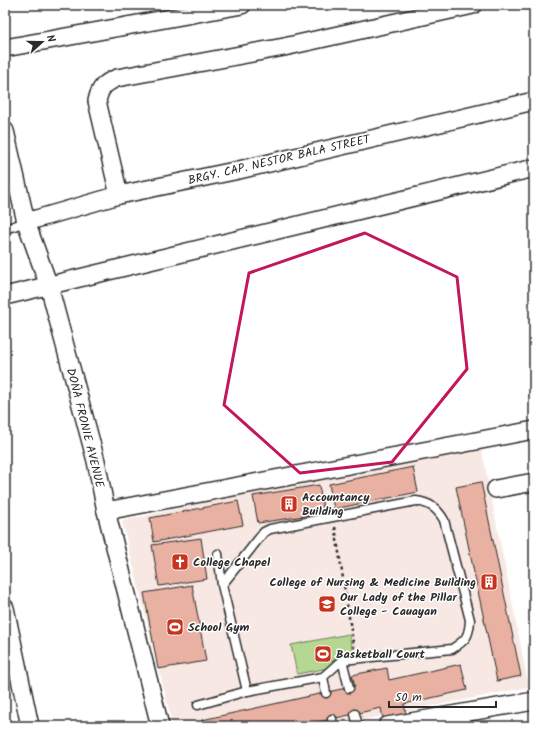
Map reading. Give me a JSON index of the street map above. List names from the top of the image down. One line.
{"streets":{"street":["BRGY. CAP. NESTOR BALA STREET","DOÑA FRONIE AVENUE"]},"crossings":[["BRGY. CAP. NESTOR BALA STREET","DOÑA FRONIE AVENUE"]],"places":{"building":["Accountancy Building","College of Nursing & Medicine Building"],"church":["College Chapel"],"school or university":["Our Lady of the Pillar College - Cauayan"],"sports":["School Gym","Basketball Court"]},"scale_bar":"50 m","north":"right"}
